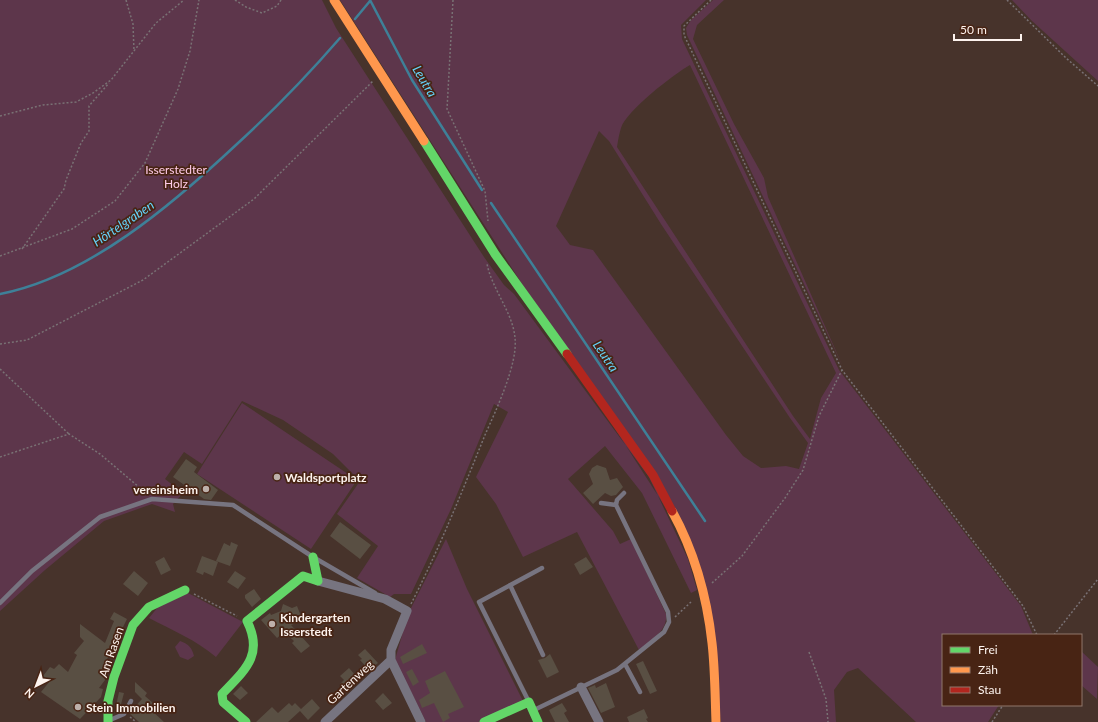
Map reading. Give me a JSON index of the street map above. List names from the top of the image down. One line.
{"streets":{"main road":["Am Rasen"],"street":["Gartenweg"]},"water":["Leutra","Hörtelgraben"],"parks":["Isserstedter Holz"],"places":["Waldsportplatz","vereinsheim","Kindergarten Isserstedt","Stein Immobilien"],"legend":["Frei","Zäh","Stau"],"scale_bar":"50 m","north":"bottom left"}
